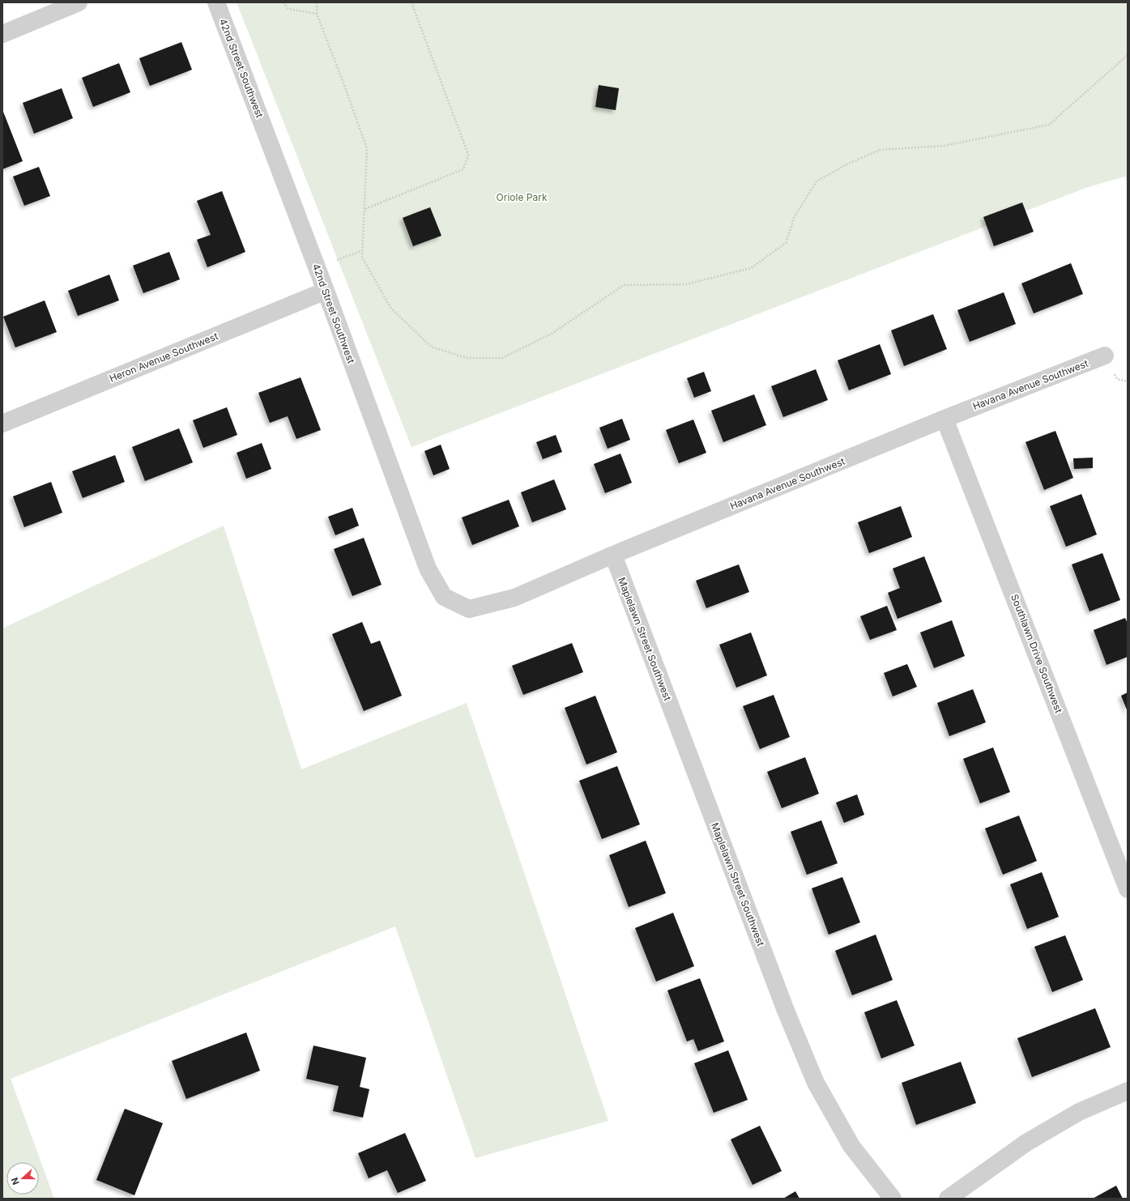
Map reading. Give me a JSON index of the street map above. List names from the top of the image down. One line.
{"streets":{"street":["42nd Street Southwest","Heron Avenue Southwest","Havana Avenue Southwest","Maplelawn Street Southwest","Southlawn Drive Southwest"]},"crossings":[["42nd Street Southwest","Heron Avenue Southwest"],["42nd Street Southwest","Havana Avenue Southwest"],["Havana Avenue Southwest","Maplelawn Street Southwest"],["Havana Avenue Southwest","Southlawn Drive Southwest"]],"parks":["Oriole Park"],"north":"left"}
